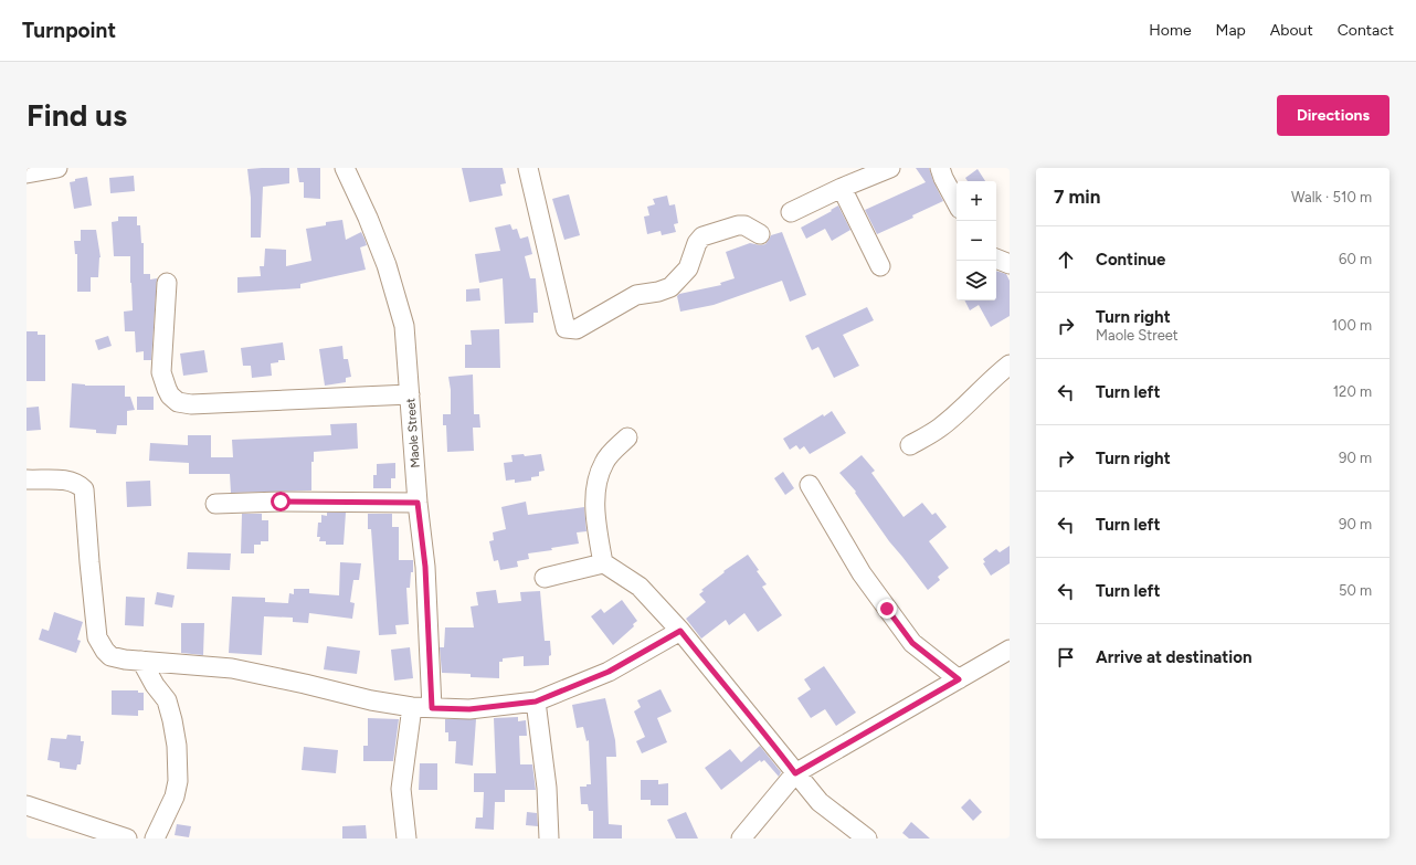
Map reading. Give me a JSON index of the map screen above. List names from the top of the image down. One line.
{"streets":{"street":["Maole Street"]},"page":{"header":"Turnpoint","nav":["Home","Map","About","Contact"],"buttons":"Directions","title":"Find us","heading":["7 min","Walk · 510 m"],"map_buttons":["+","−"],"list":[["Continue","60 m"],["Turn right","Maole Street","100 m"],["Turn left","120 m"],["Turn right","90 m"],["Turn left","90 m"],["Turn left","50 m"],"Arrive at destination"]}}
